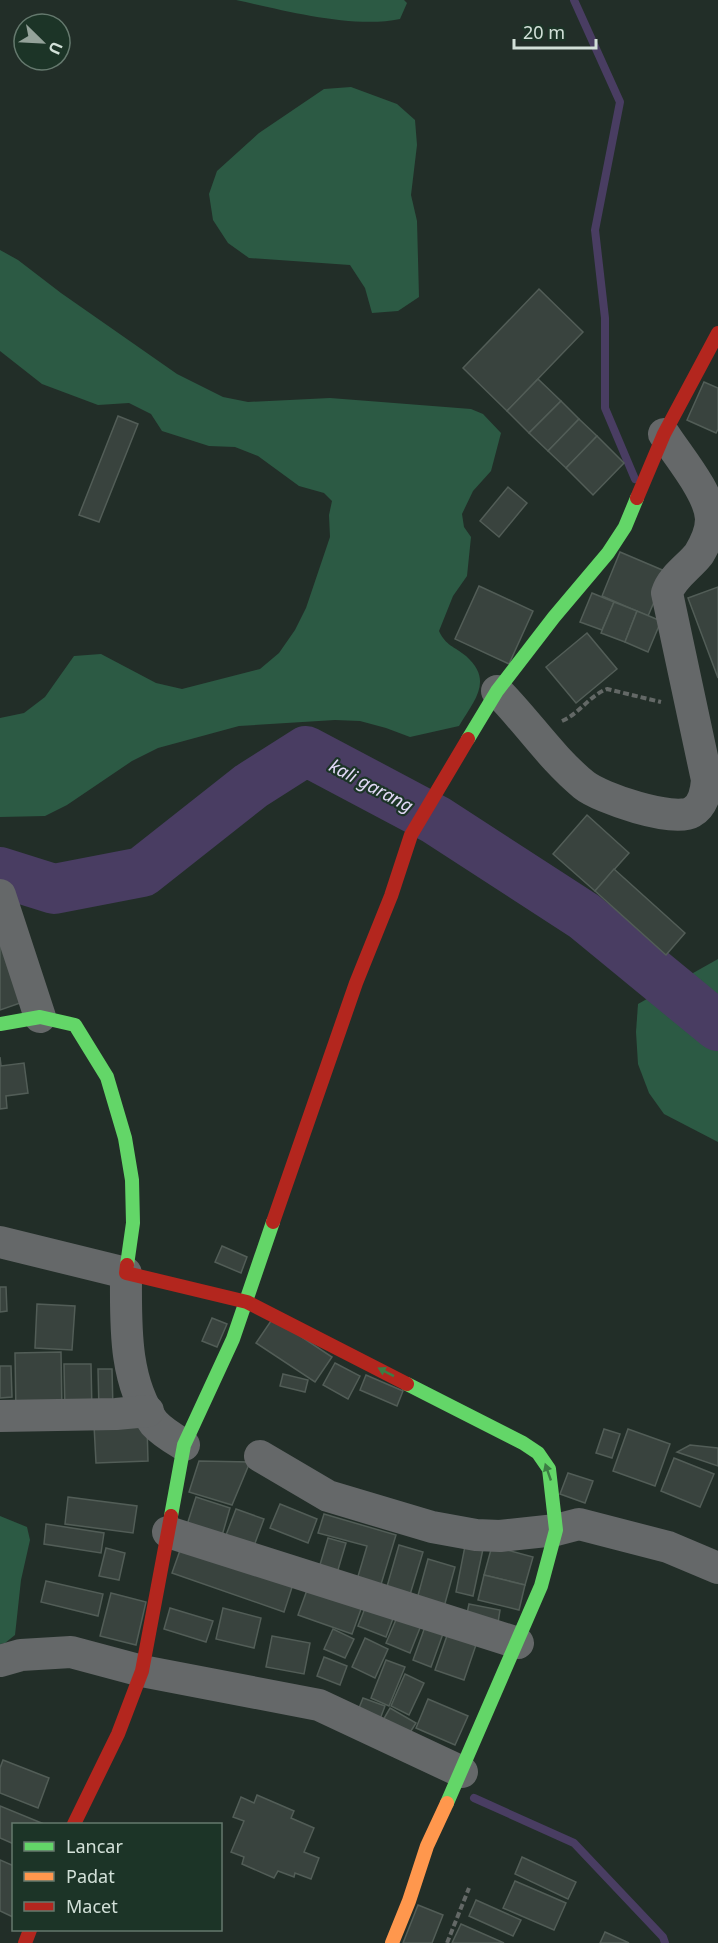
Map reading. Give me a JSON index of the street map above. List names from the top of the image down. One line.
{"water":["kali garang"],"legend":["Lancar","Padat","Macet"],"scale_bar":"20 m","north":"bottom right"}
